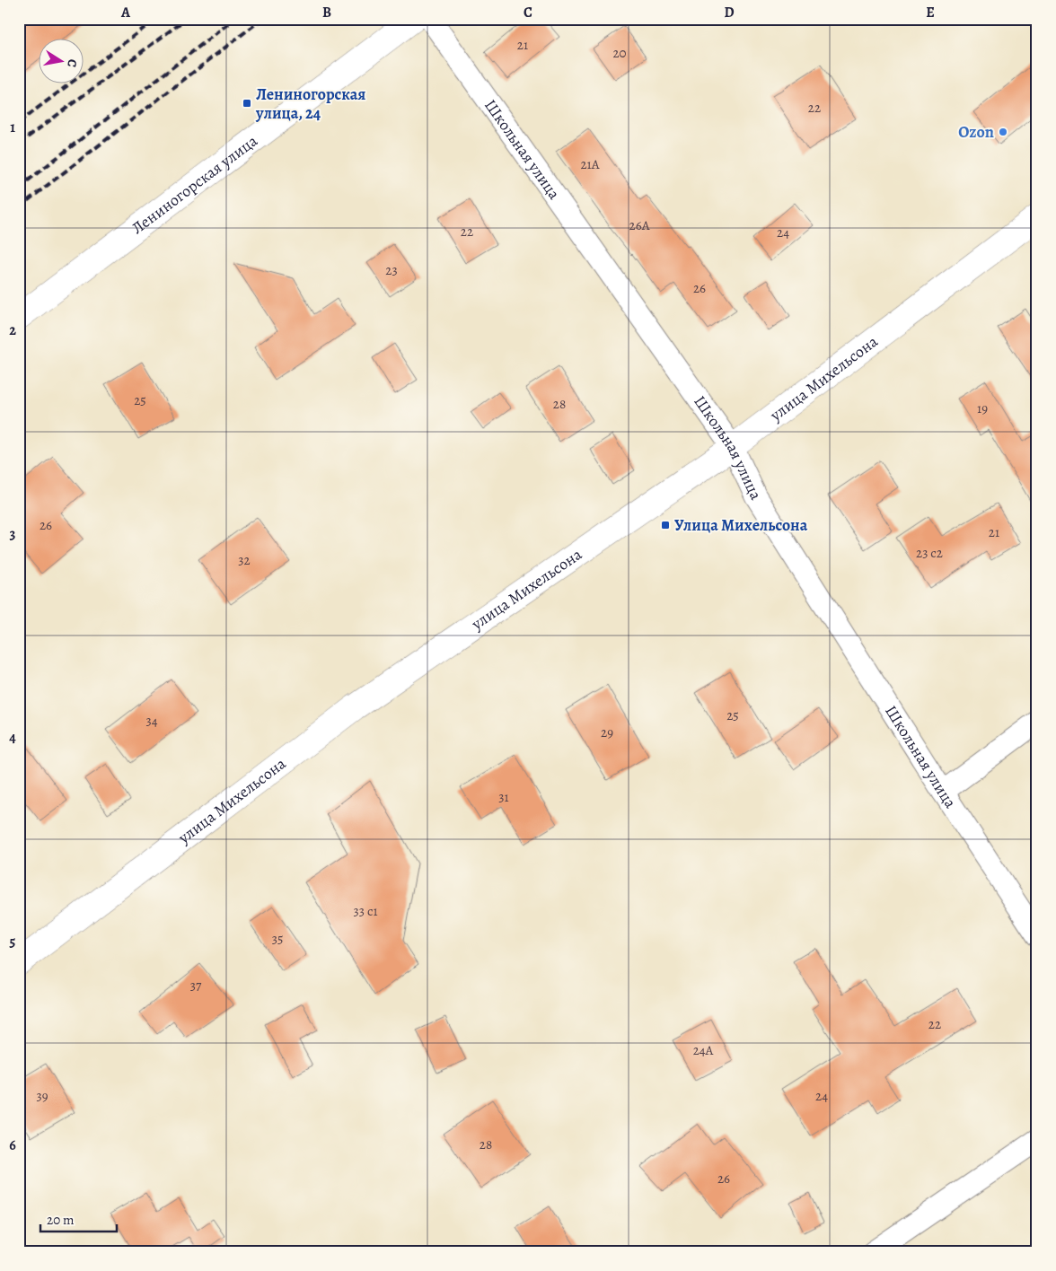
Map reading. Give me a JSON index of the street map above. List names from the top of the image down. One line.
{"streets":{"street":["Школьная улица","Лениногорская улица","улица Михельсона"]},"crossings":[["Школьная улица","улица Михельсона"]],"places":{"transit":["Лениногорская улица, 24","Улица Михельсона"],"other":["Ozon"]},"house_numbers":["21","20","22","21А","26А","22","24","23","26","25","28","19","26","21","23 с2","32","25","34","29","31","33 с1","35","37","22","24А","39","24","28","26"],"scale_bar":"20 m","north":"right","grid":{"columns":["A","B","C","D","E"],"rows":["1","2","3","4","5","6"]}}
